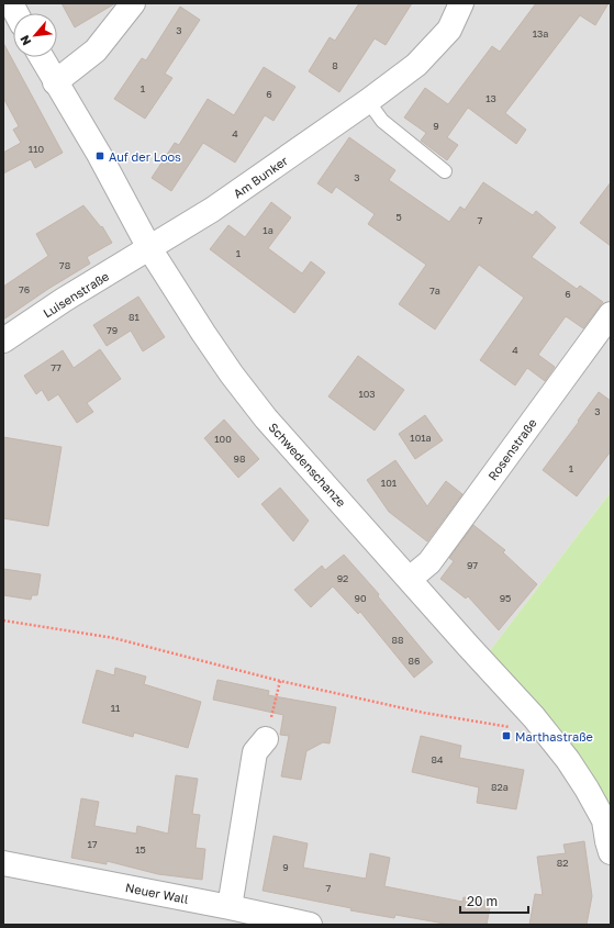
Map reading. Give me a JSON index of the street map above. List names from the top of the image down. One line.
{"streets":{"street":["Am Bunker","Luisenstraße","Rosenstraße","Schwedenschanze","Neuer Wall"]},"crossings":[["Am Bunker","Luisenstraße"],["Am Bunker","Schwedenschanze"],["Luisenstraße","Schwedenschanze"],["Rosenstraße","Schwedenschanze"]],"places":{"transit":["Auf der Loos","Marthastraße"]},"house_numbers":["3","13a","8","1","6","13","9","4","110","3","5","7","1a","1","78","76","7a","6","81","79","4","77","103","3","101a","100","98","1","101","97","92","90","95","88","86","11","84","82a","17","15","82","9","7"],"scale_bar":"20 m","north":"bottom left"}
